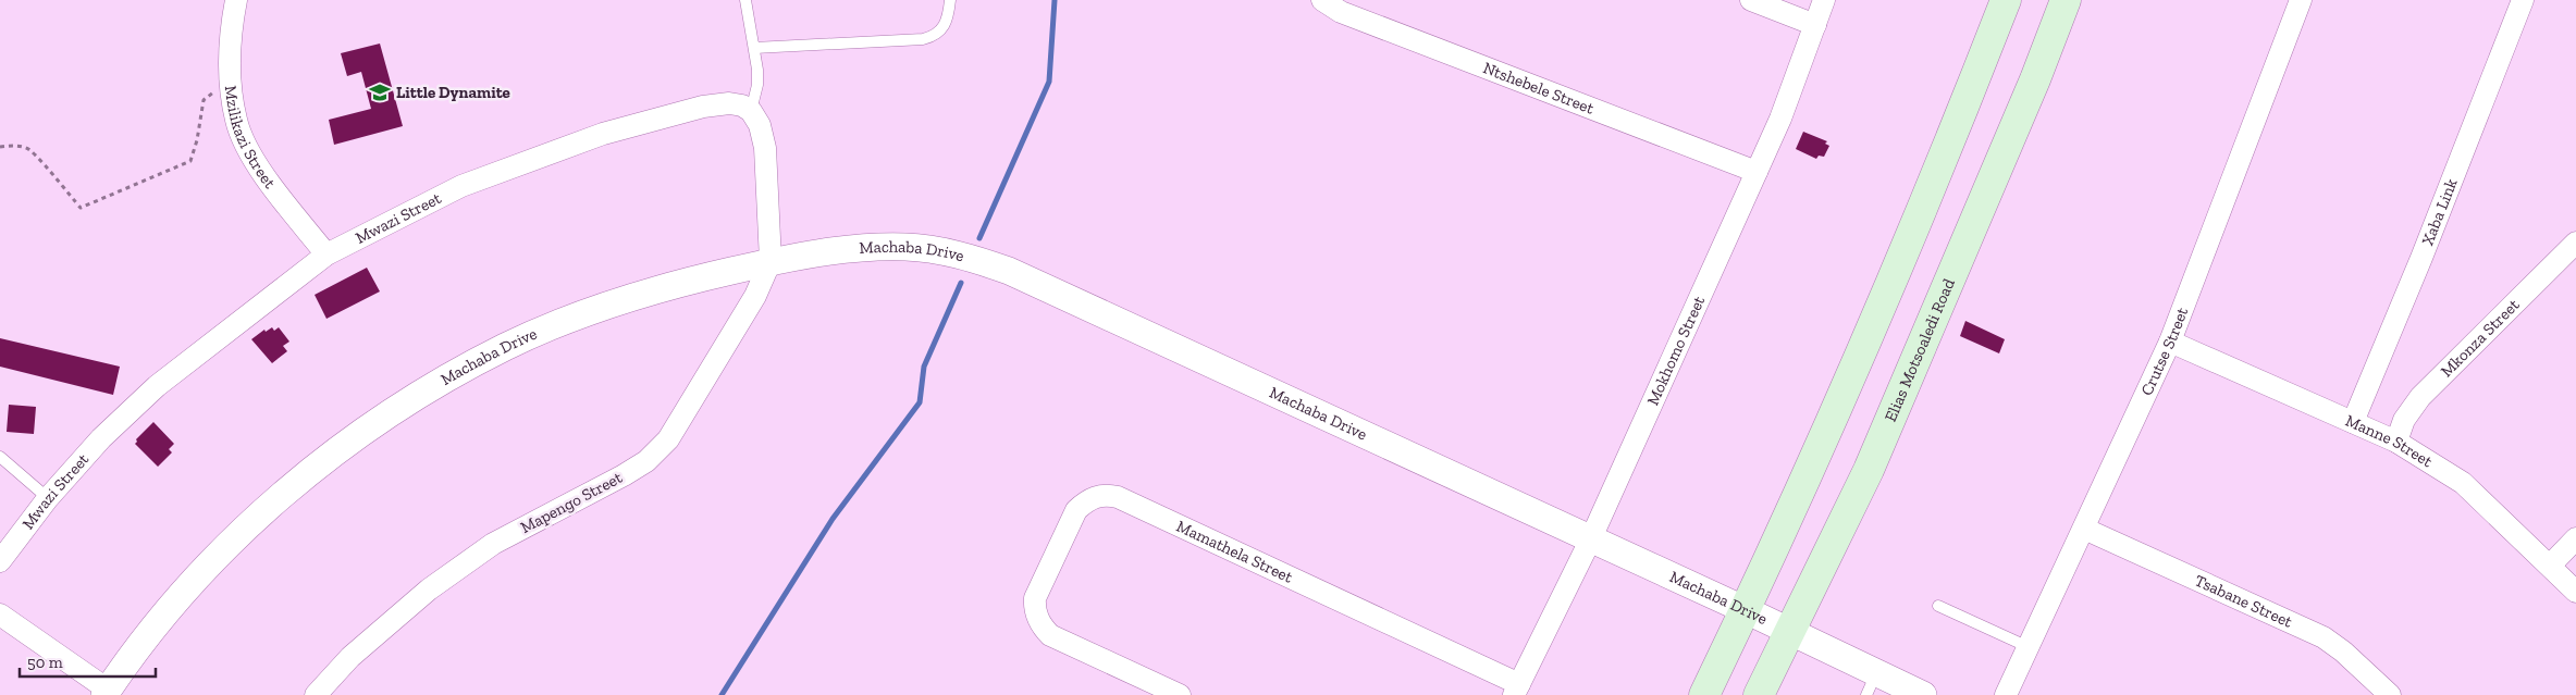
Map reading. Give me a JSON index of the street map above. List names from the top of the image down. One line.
{"streets":{"main road":["Elias Motsoaledi Road"],"street":["Ntshebele Street","Mzilikazi Street","Xaba Link","Mwazi Street","Machaba Drive","Mkonza Street","Mokhomo Street","Crutse Street","Manne Street","Mapengo Street","Mamathela Street","Tsabane Street"]},"crossings":[["Ntshebele Street","Mokhomo Street"],["Mzilikazi Street","Mwazi Street"],["Xaba Link","Manne Street"],["Machaba Drive","Mokhomo Street"],["Machaba Drive","Elias Motsoaledi Road"],["Machaba Drive","Mapengo Street"],["Mkonza Street","Manne Street"],["Mokhomo Street","Mamathela Street"],["Crutse Street","Manne Street"],["Crutse Street","Tsabane Street"]],"places":{"school or university":["Little Dynamite"]},"scale_bar":"50 m"}
